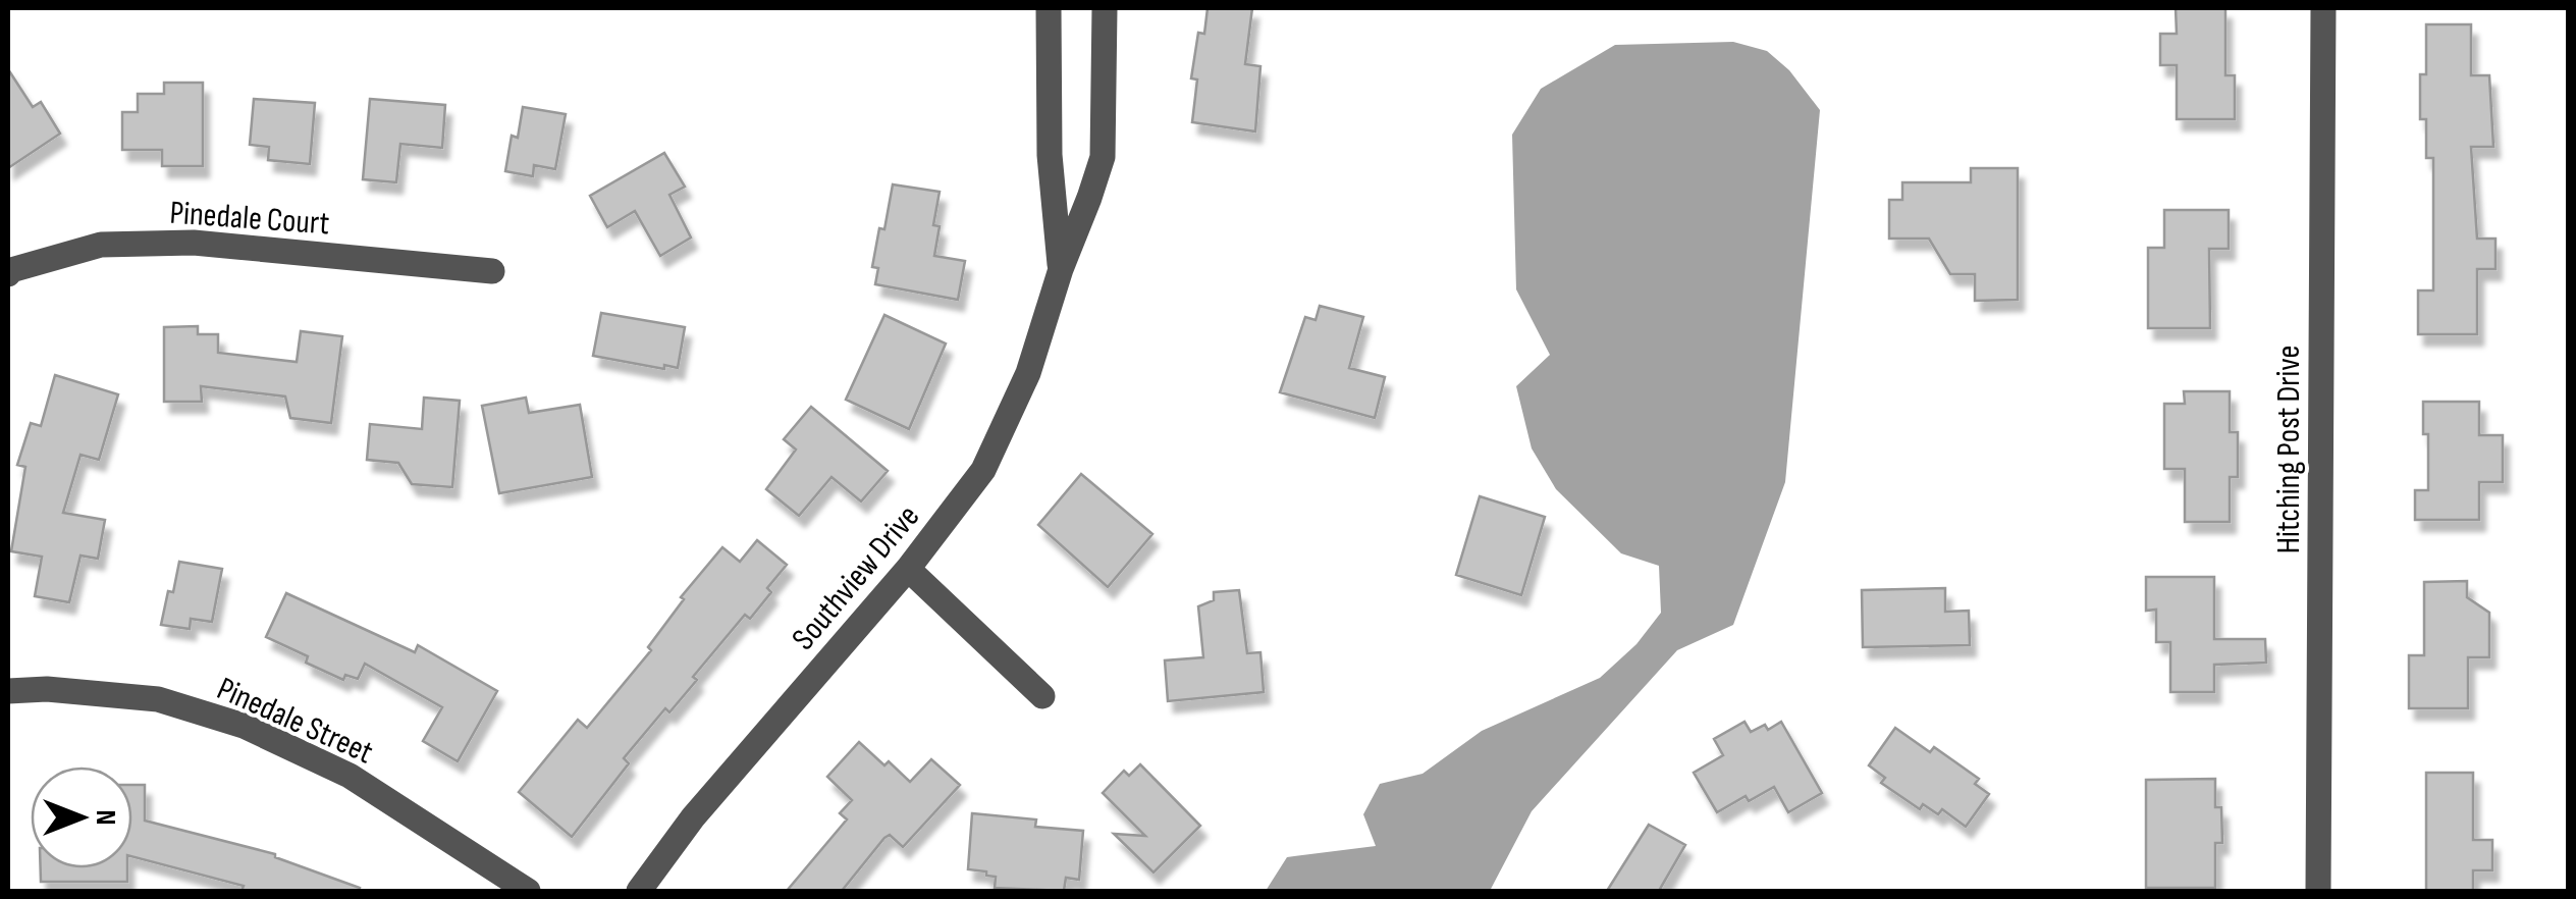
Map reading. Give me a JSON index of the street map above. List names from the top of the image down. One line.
{"streets":{"street":["Pinedale Court","Hitching Post Drive","Southview Drive","Pinedale Street"]},"north":"right"}
